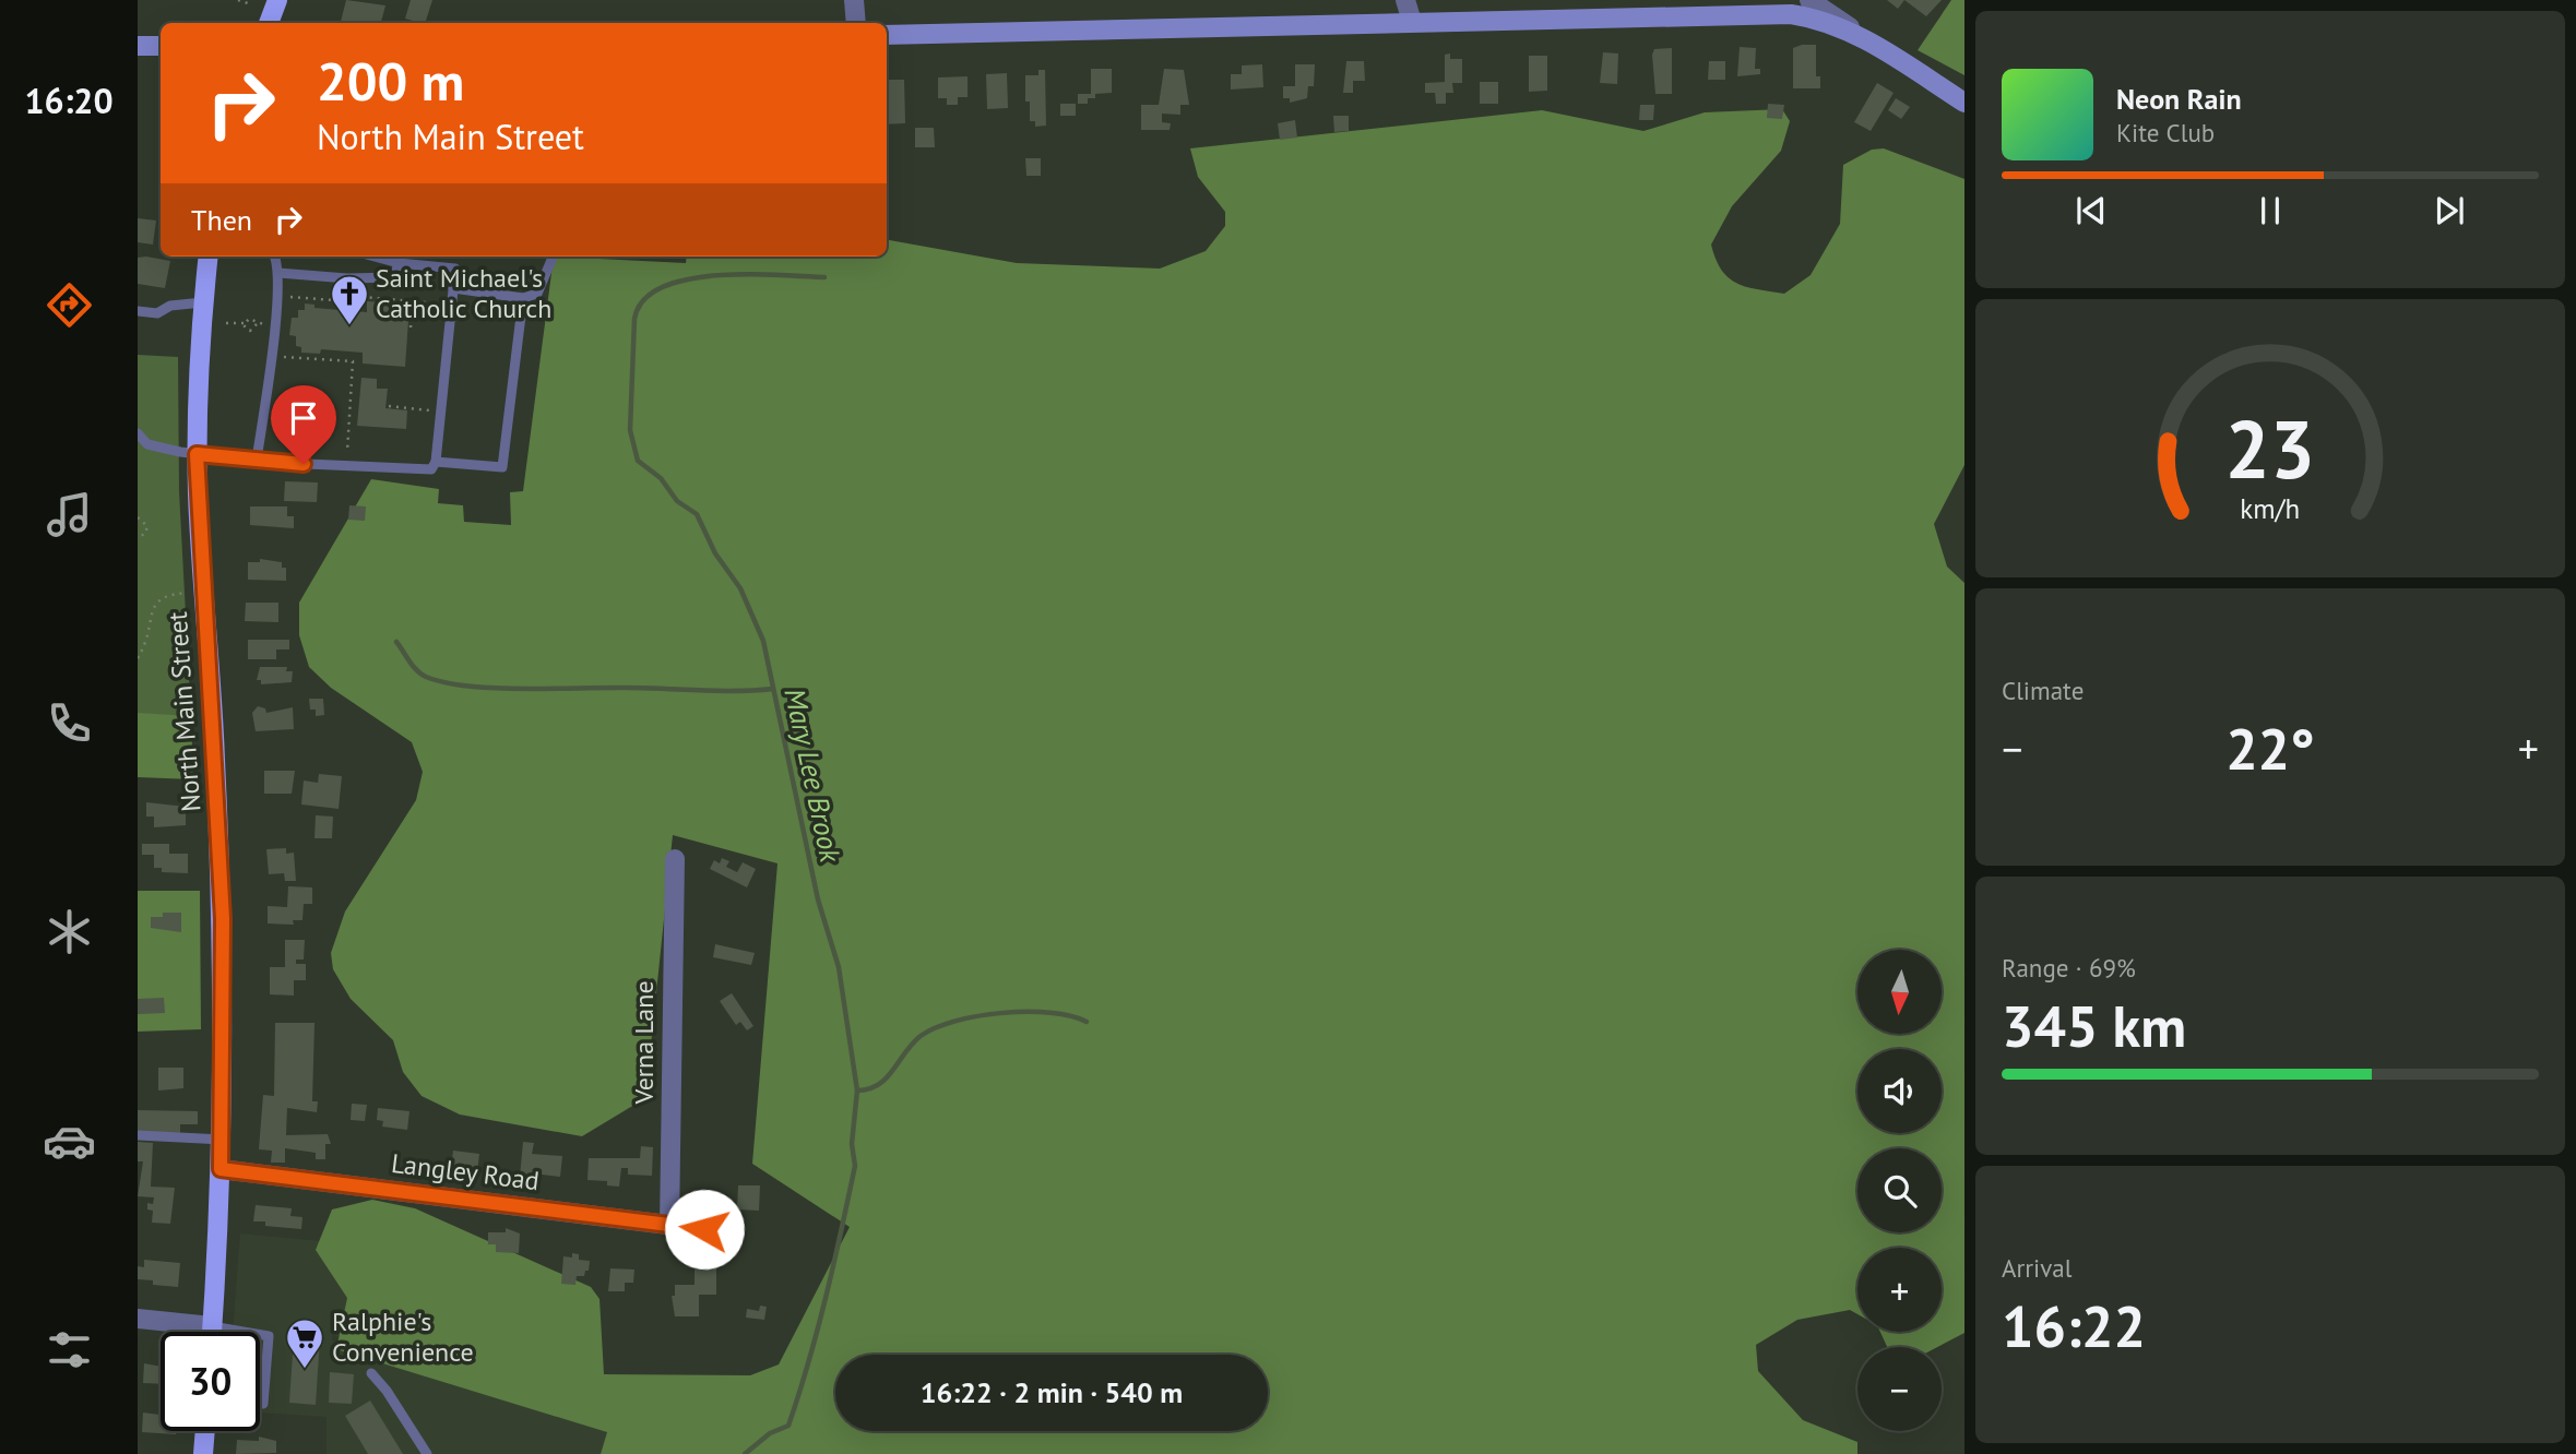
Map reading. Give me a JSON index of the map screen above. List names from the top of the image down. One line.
{"streets":{"main road":["North Main Street"],"street":["Verna Lane","Langley Road"]},"crossings":[["North Main Street","Langley Road"],["Verna Lane","Langley Road"]],"water":["Mary Lee Brook"],"places":{"church":["Saint Michael's Catholic Church"],"supermarket":["Ralphie's Convenience"]},"north":"bottom","page":{"tabs":"16:20","turn":["200 m","North Main Street"],"song":["Neon Rain","Kite Club"],"then":"Then","tile":["Climate",["Range · 69%","345 km"],["Arrival","16:22"]],"heat":["−","22°","+"],"map_buttons":["+","−"],"limit":"30","trip":"16:22 · 2 min · 540 m","gauge":["23","km/h"]}}
